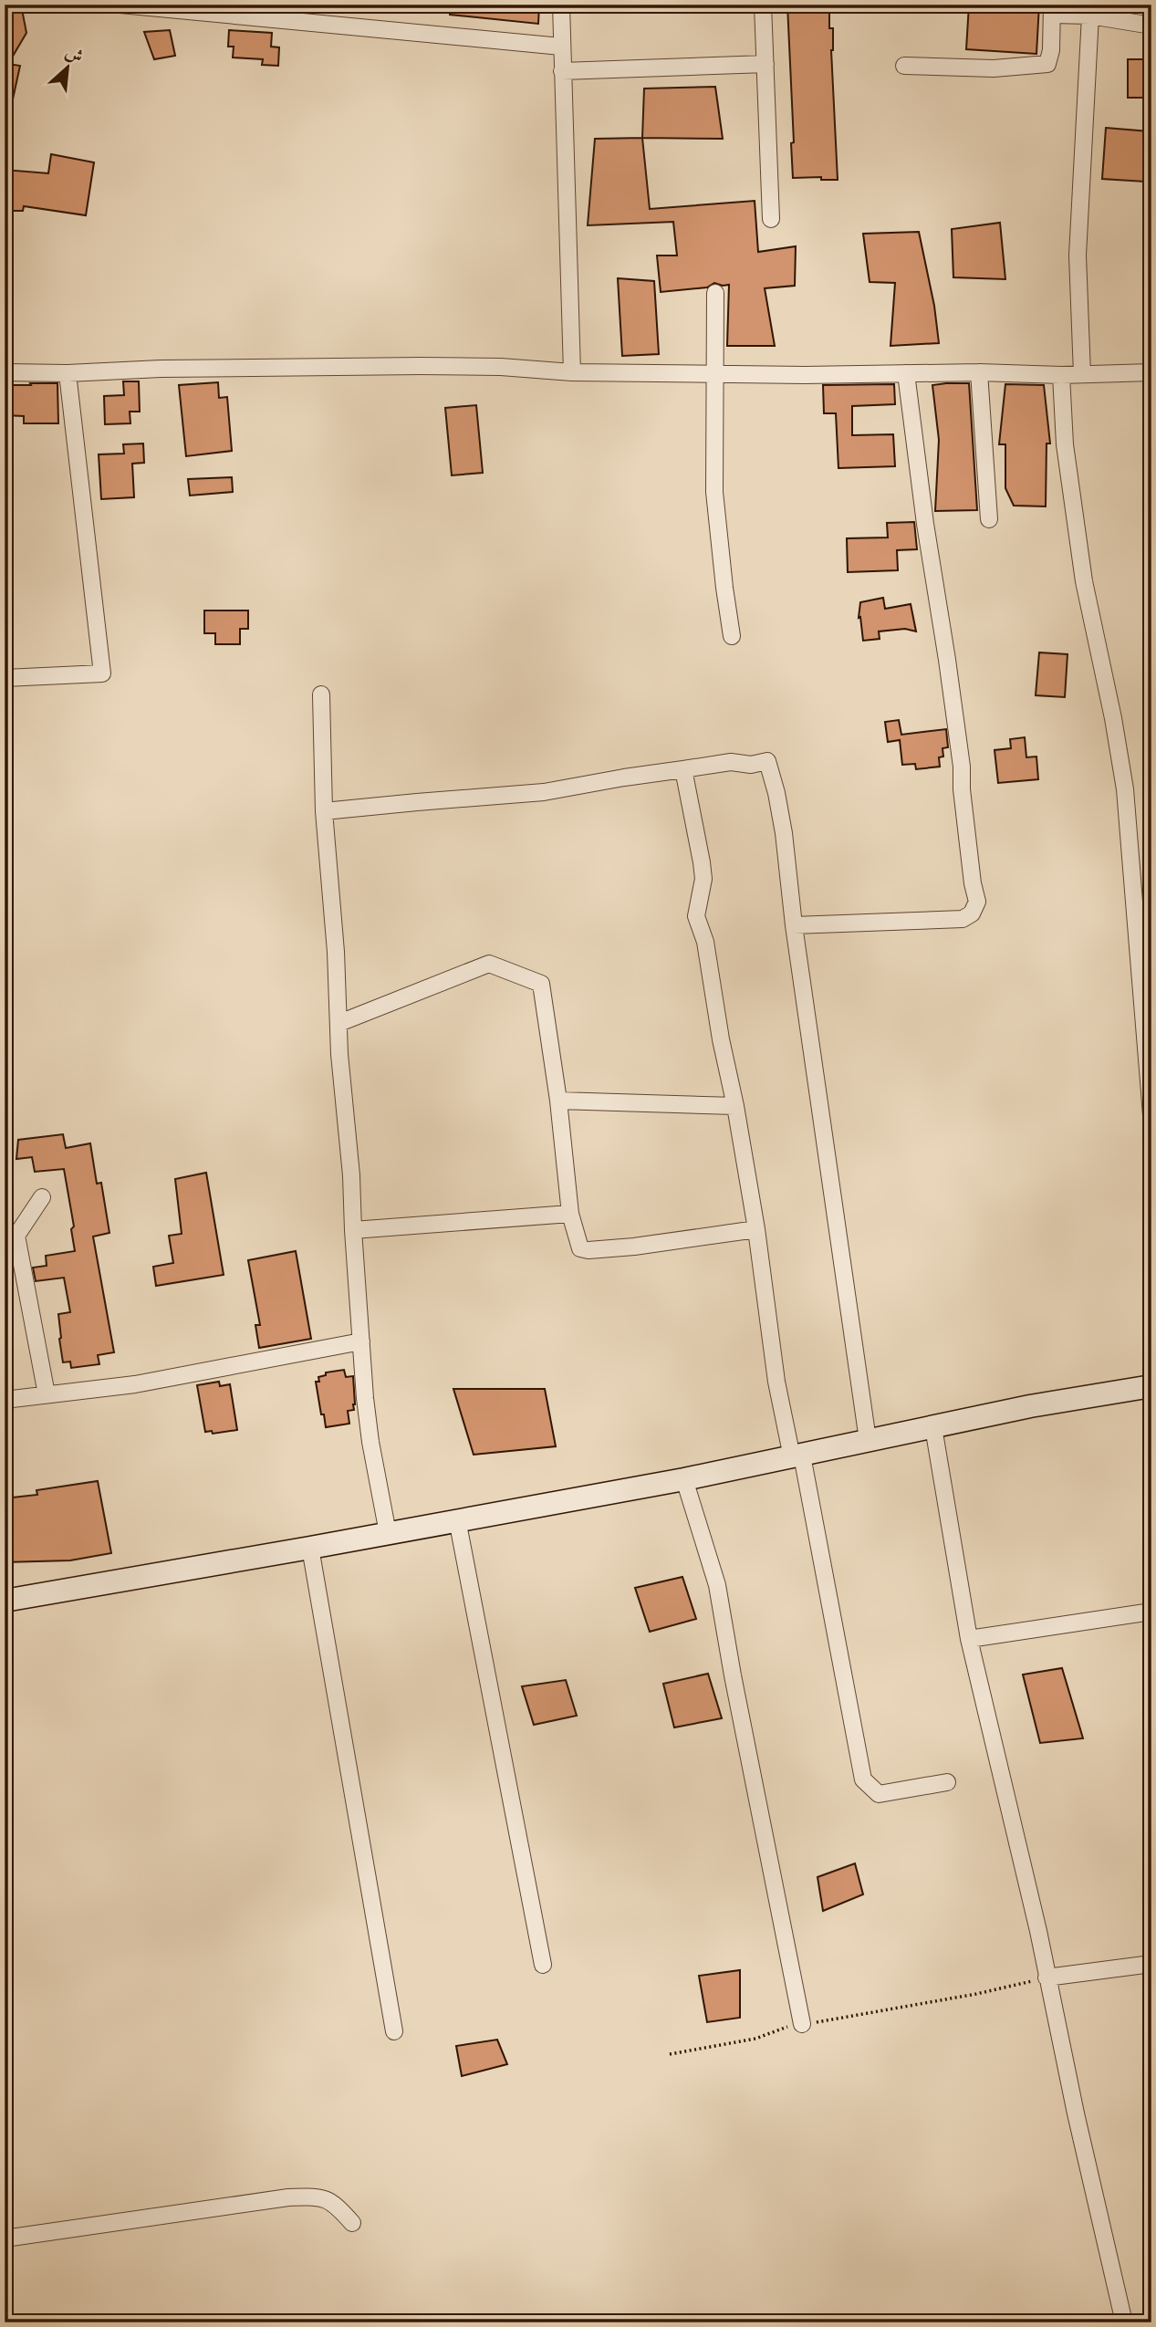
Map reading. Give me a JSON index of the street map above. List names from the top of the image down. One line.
{"north":"top right"}
